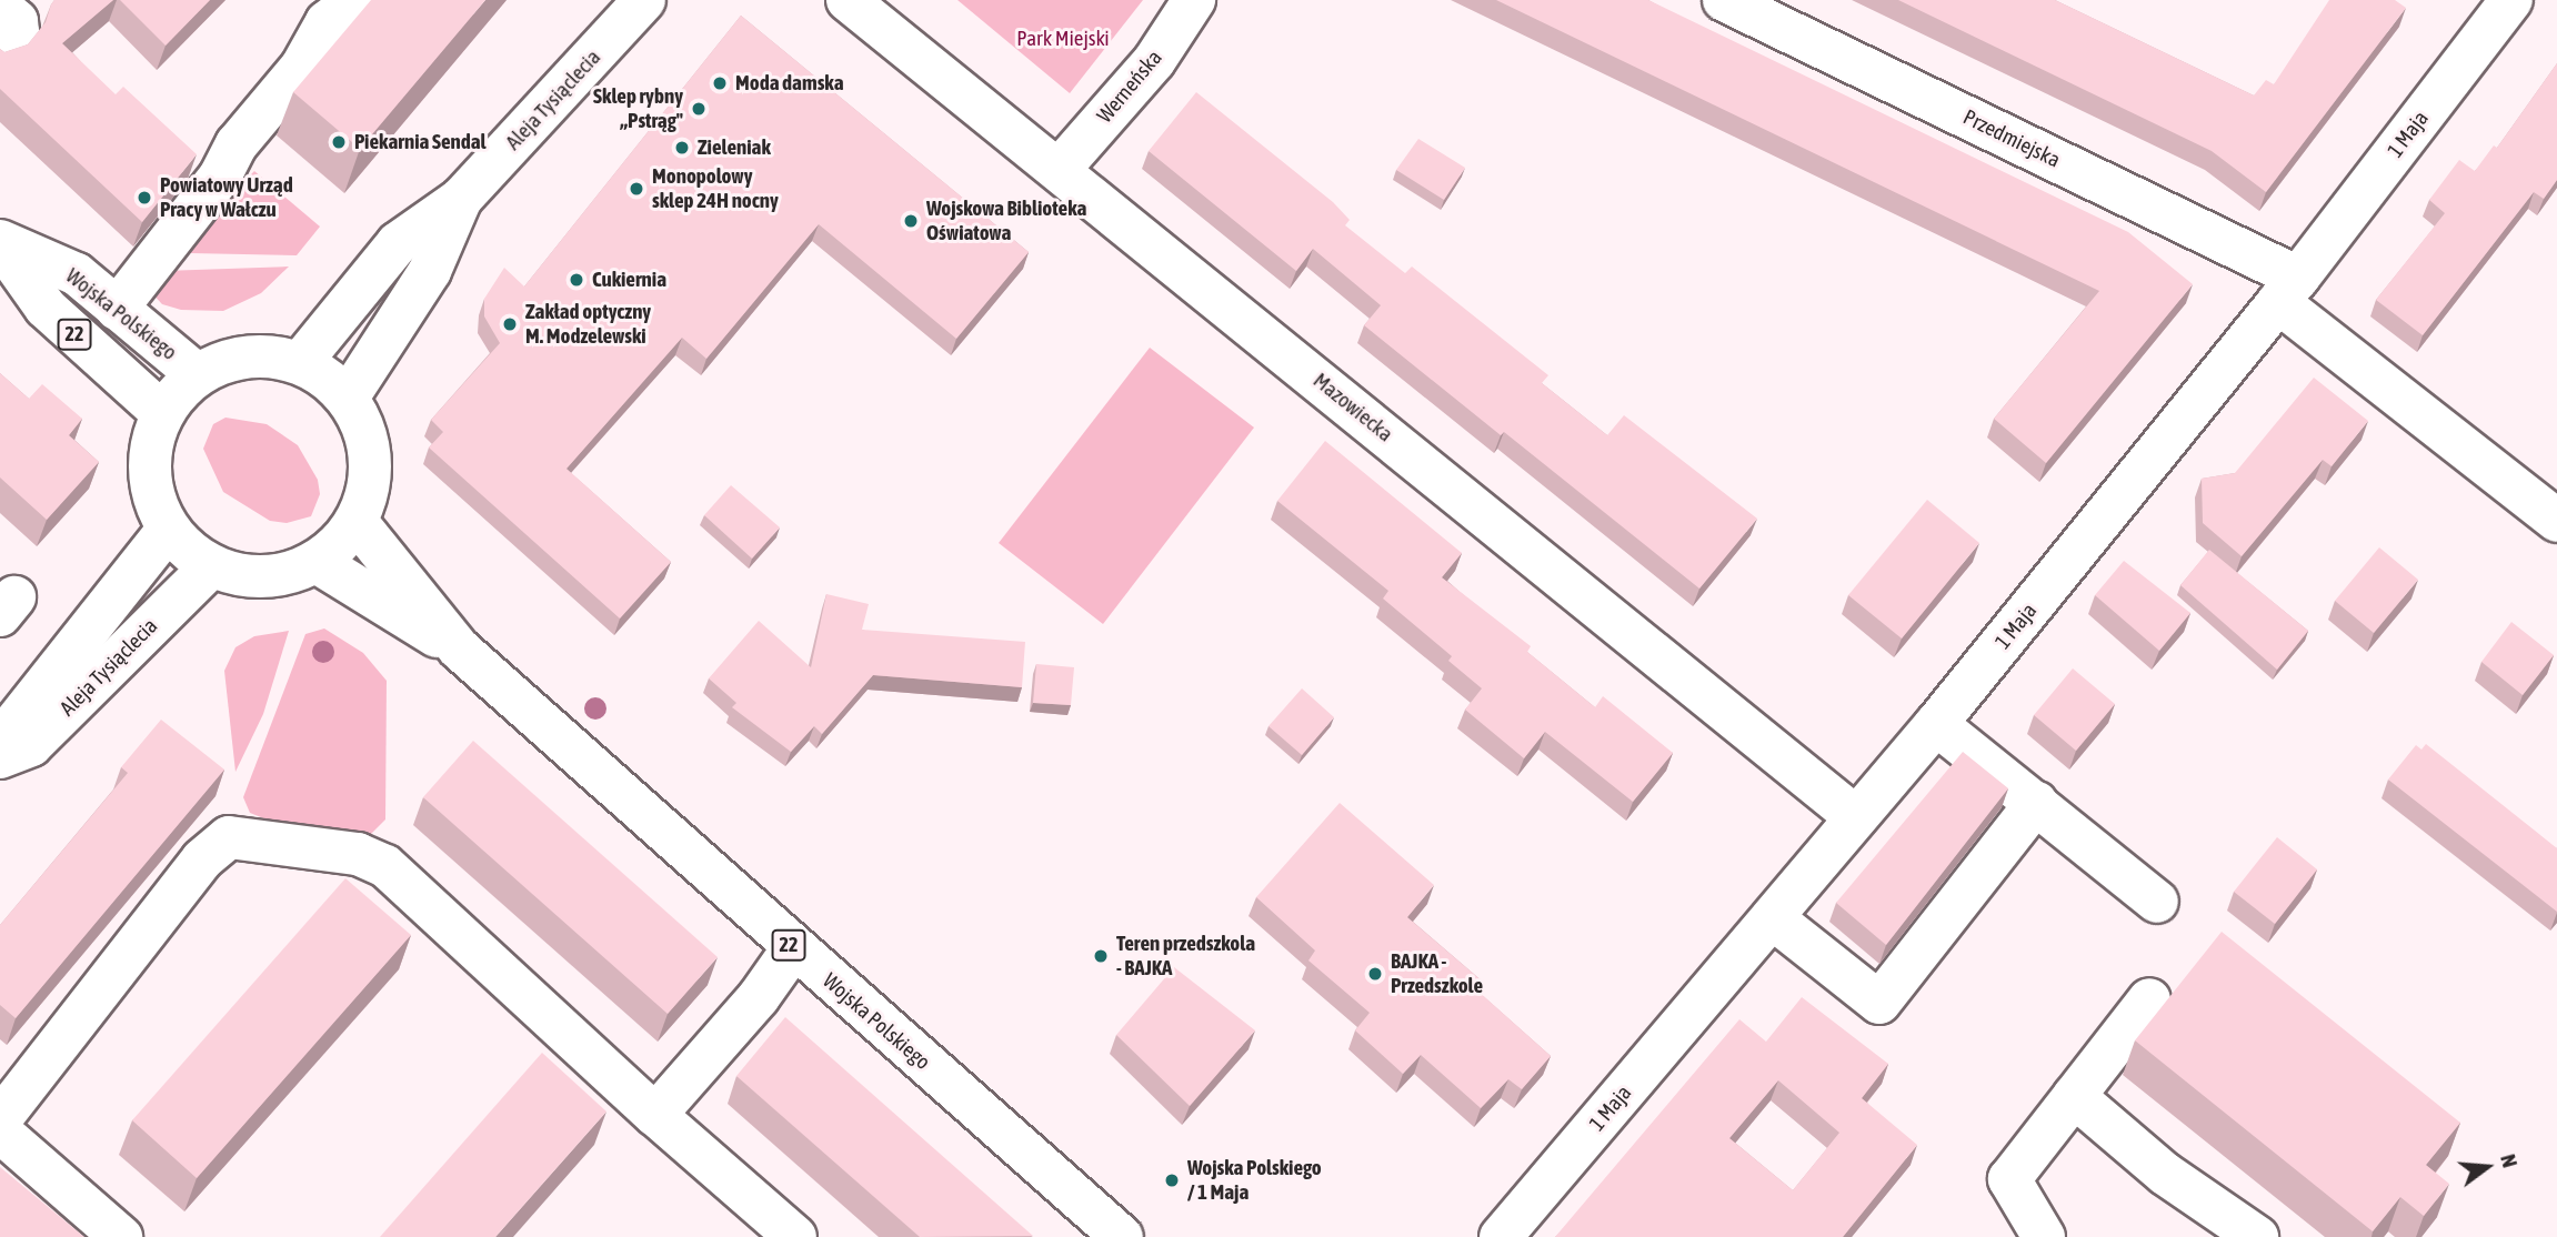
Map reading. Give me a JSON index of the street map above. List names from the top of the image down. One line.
{"streets":{"street":["Werneńska","Aleja Tysiąclecia","1 Maja","Przedmiejska","Wojska Polskiego","22","Mazowiecka"]},"crossings":[["Werneńska","Mazowiecka"],["Aleja Tysiąclecia","Wojska Polskiego"],["1 Maja","Przedmiejska"],["1 Maja","Mazowiecka"]],"parks":["Park Miejski"],"places":["Moda damska","Sklep rybny ,,Pstrąg\"","Piekarnia Sendal","Zieleniak","Monopolowy sklep 24H nocny","Powiatowy Urząd Pracy w Wałczu","Wojskowa Biblioteka Oświatowa","Cukiernia","Zakład optyczny M. Modzelewski","Teren przedszkola - BAJKA","BAJKA - Przedszkole","Wojska Polskiego / 1 Maja"],"north":"right"}
